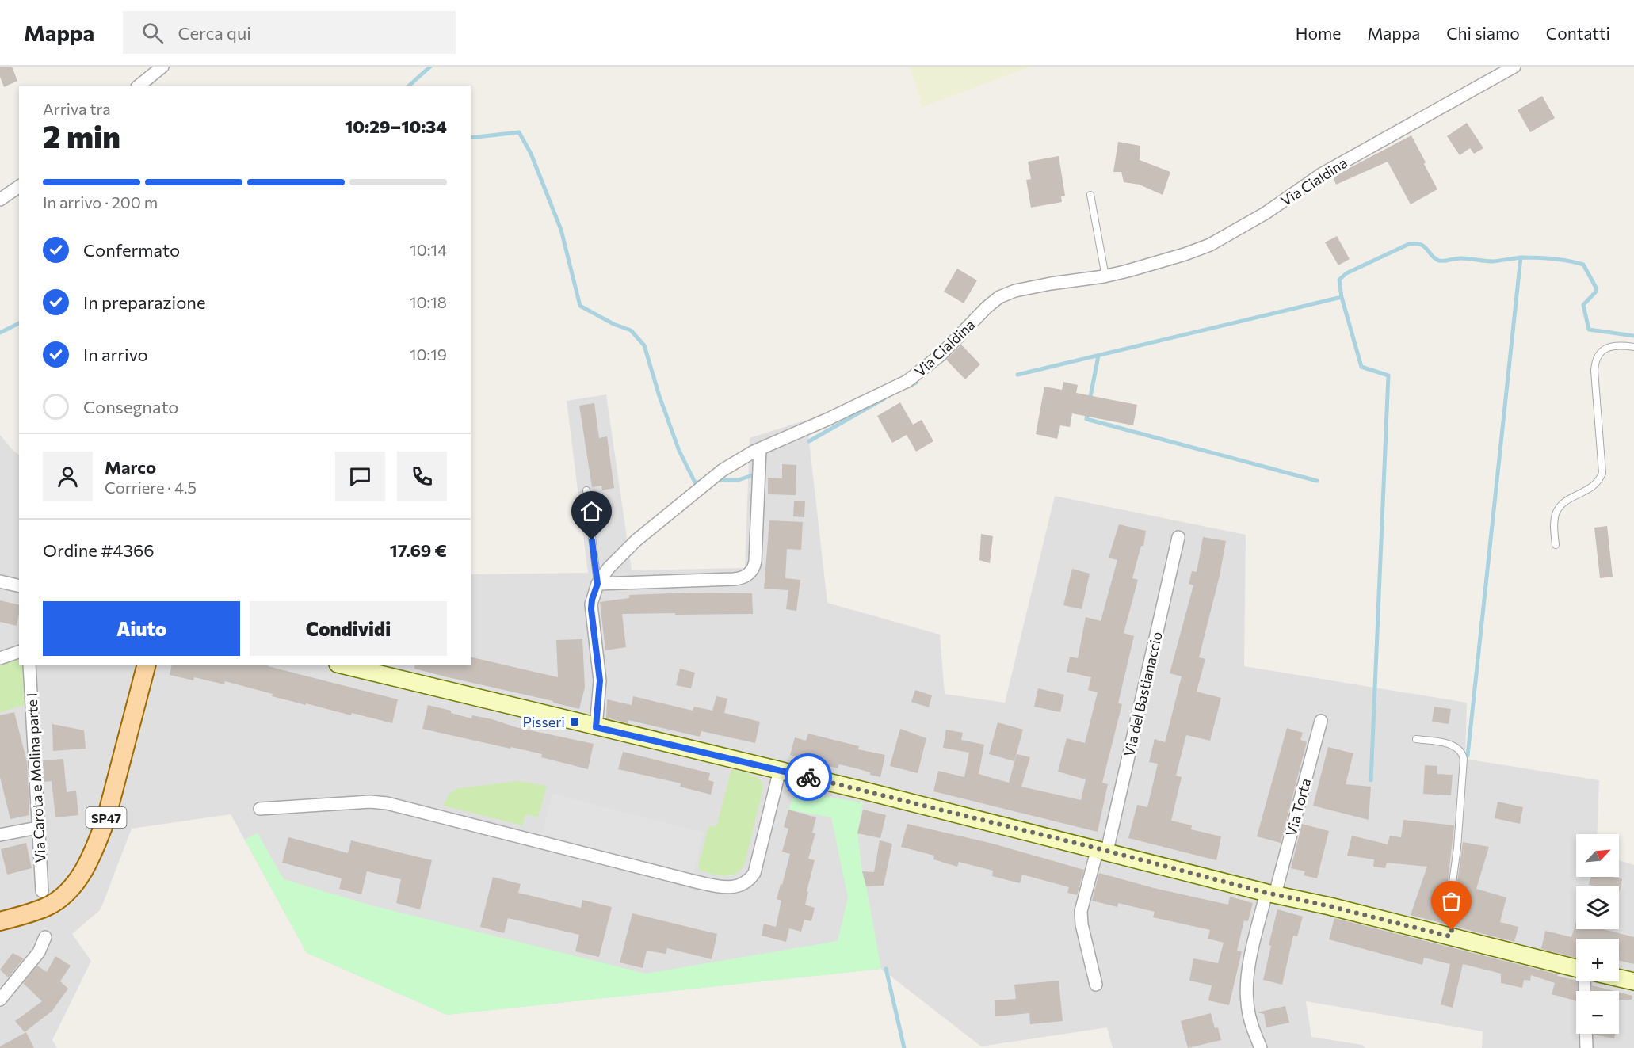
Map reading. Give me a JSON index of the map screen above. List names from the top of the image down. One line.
{"streets":{"main road":["SP47"],"street":["Via Cialdina","Via del Bastianaccio","Via Carota e Molina parte I","Via Torta"]},"places":{"transit":["Pisseri"]},"north":"top right","page":{"header":"Mappa","search":"Cerca qui","nav":["Home","Mappa","Chi siamo","Contatti"],"heading":["2 min","Arriva tra","10:29–10:34"],"panel":["Marco","Corriere · 4.5","Ordine #4366","17.69 €"],"bar":"In arrivo · 200 m","list":[["Confermato","10:14"],["In preparazione","10:18"],["In arrivo","10:19"],"Consegnato"],"buttons":["Aiuto","Condividi"],"map_buttons":["+","−"]}}
